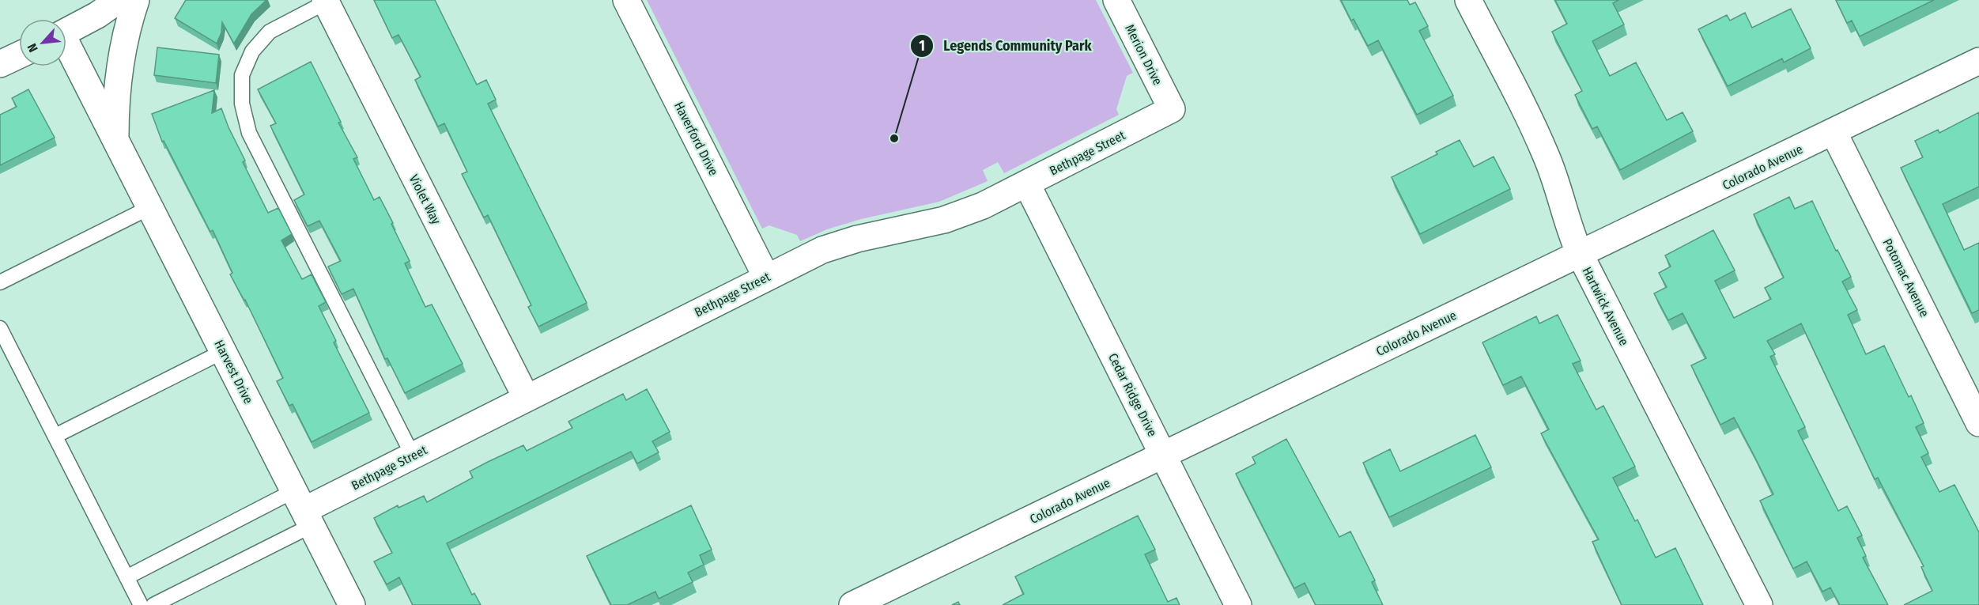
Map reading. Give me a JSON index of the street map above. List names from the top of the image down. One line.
{"streets":{"street":["Merion Drive","Haverford Drive","Bethpage Street","Colorado Avenue","Violet Way","Potomac Avenue","Hartwick Avenue","Harvest Drive","Cedar Ridge Drive"]},"crossings":[["Merion Drive","Bethpage Street"],["Haverford Drive","Bethpage Street"],["Bethpage Street","Violet Way"],["Bethpage Street","Harvest Drive"],["Bethpage Street","Cedar Ridge Drive"],["Colorado Avenue","Potomac Avenue"],["Colorado Avenue","Hartwick Avenue"],["Colorado Avenue","Cedar Ridge Drive"]],"places":["Legends Community Park"],"north":"bottom left"}
